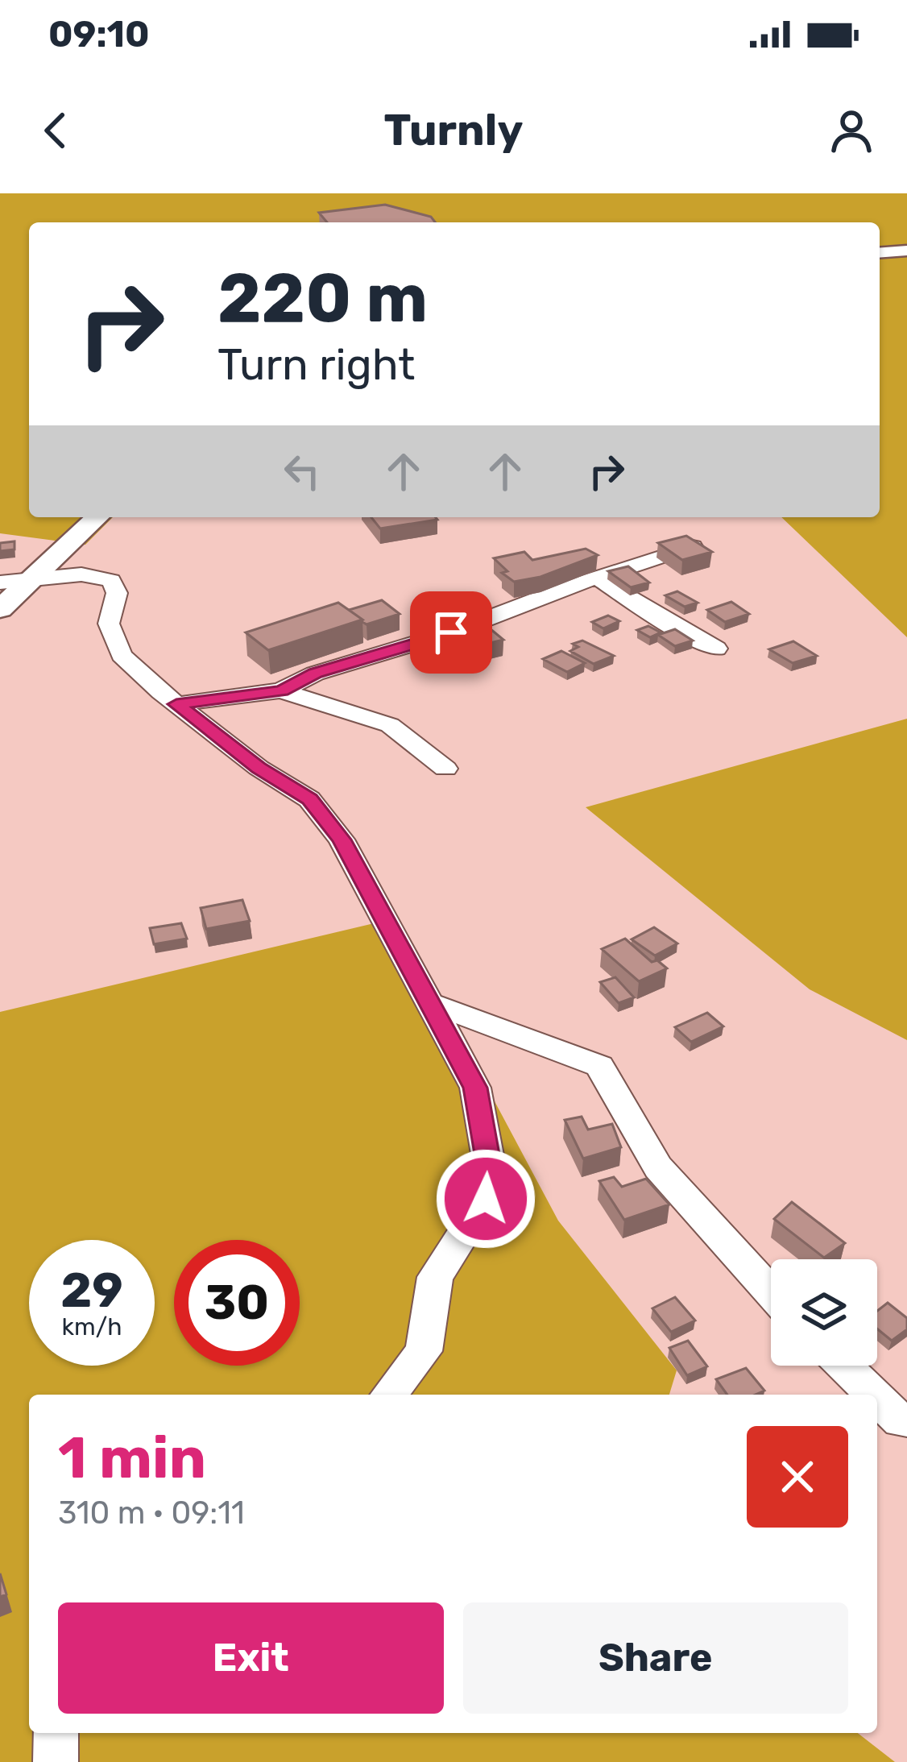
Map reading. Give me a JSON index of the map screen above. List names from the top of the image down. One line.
{"page":{"status":"09:10","header":"Turnly","turn":["220 m","Turn right"],"speed":"29 km/h","limit":"30","heading":["1 min","310 m · 09:11"],"buttons":["Exit","Share"]}}
